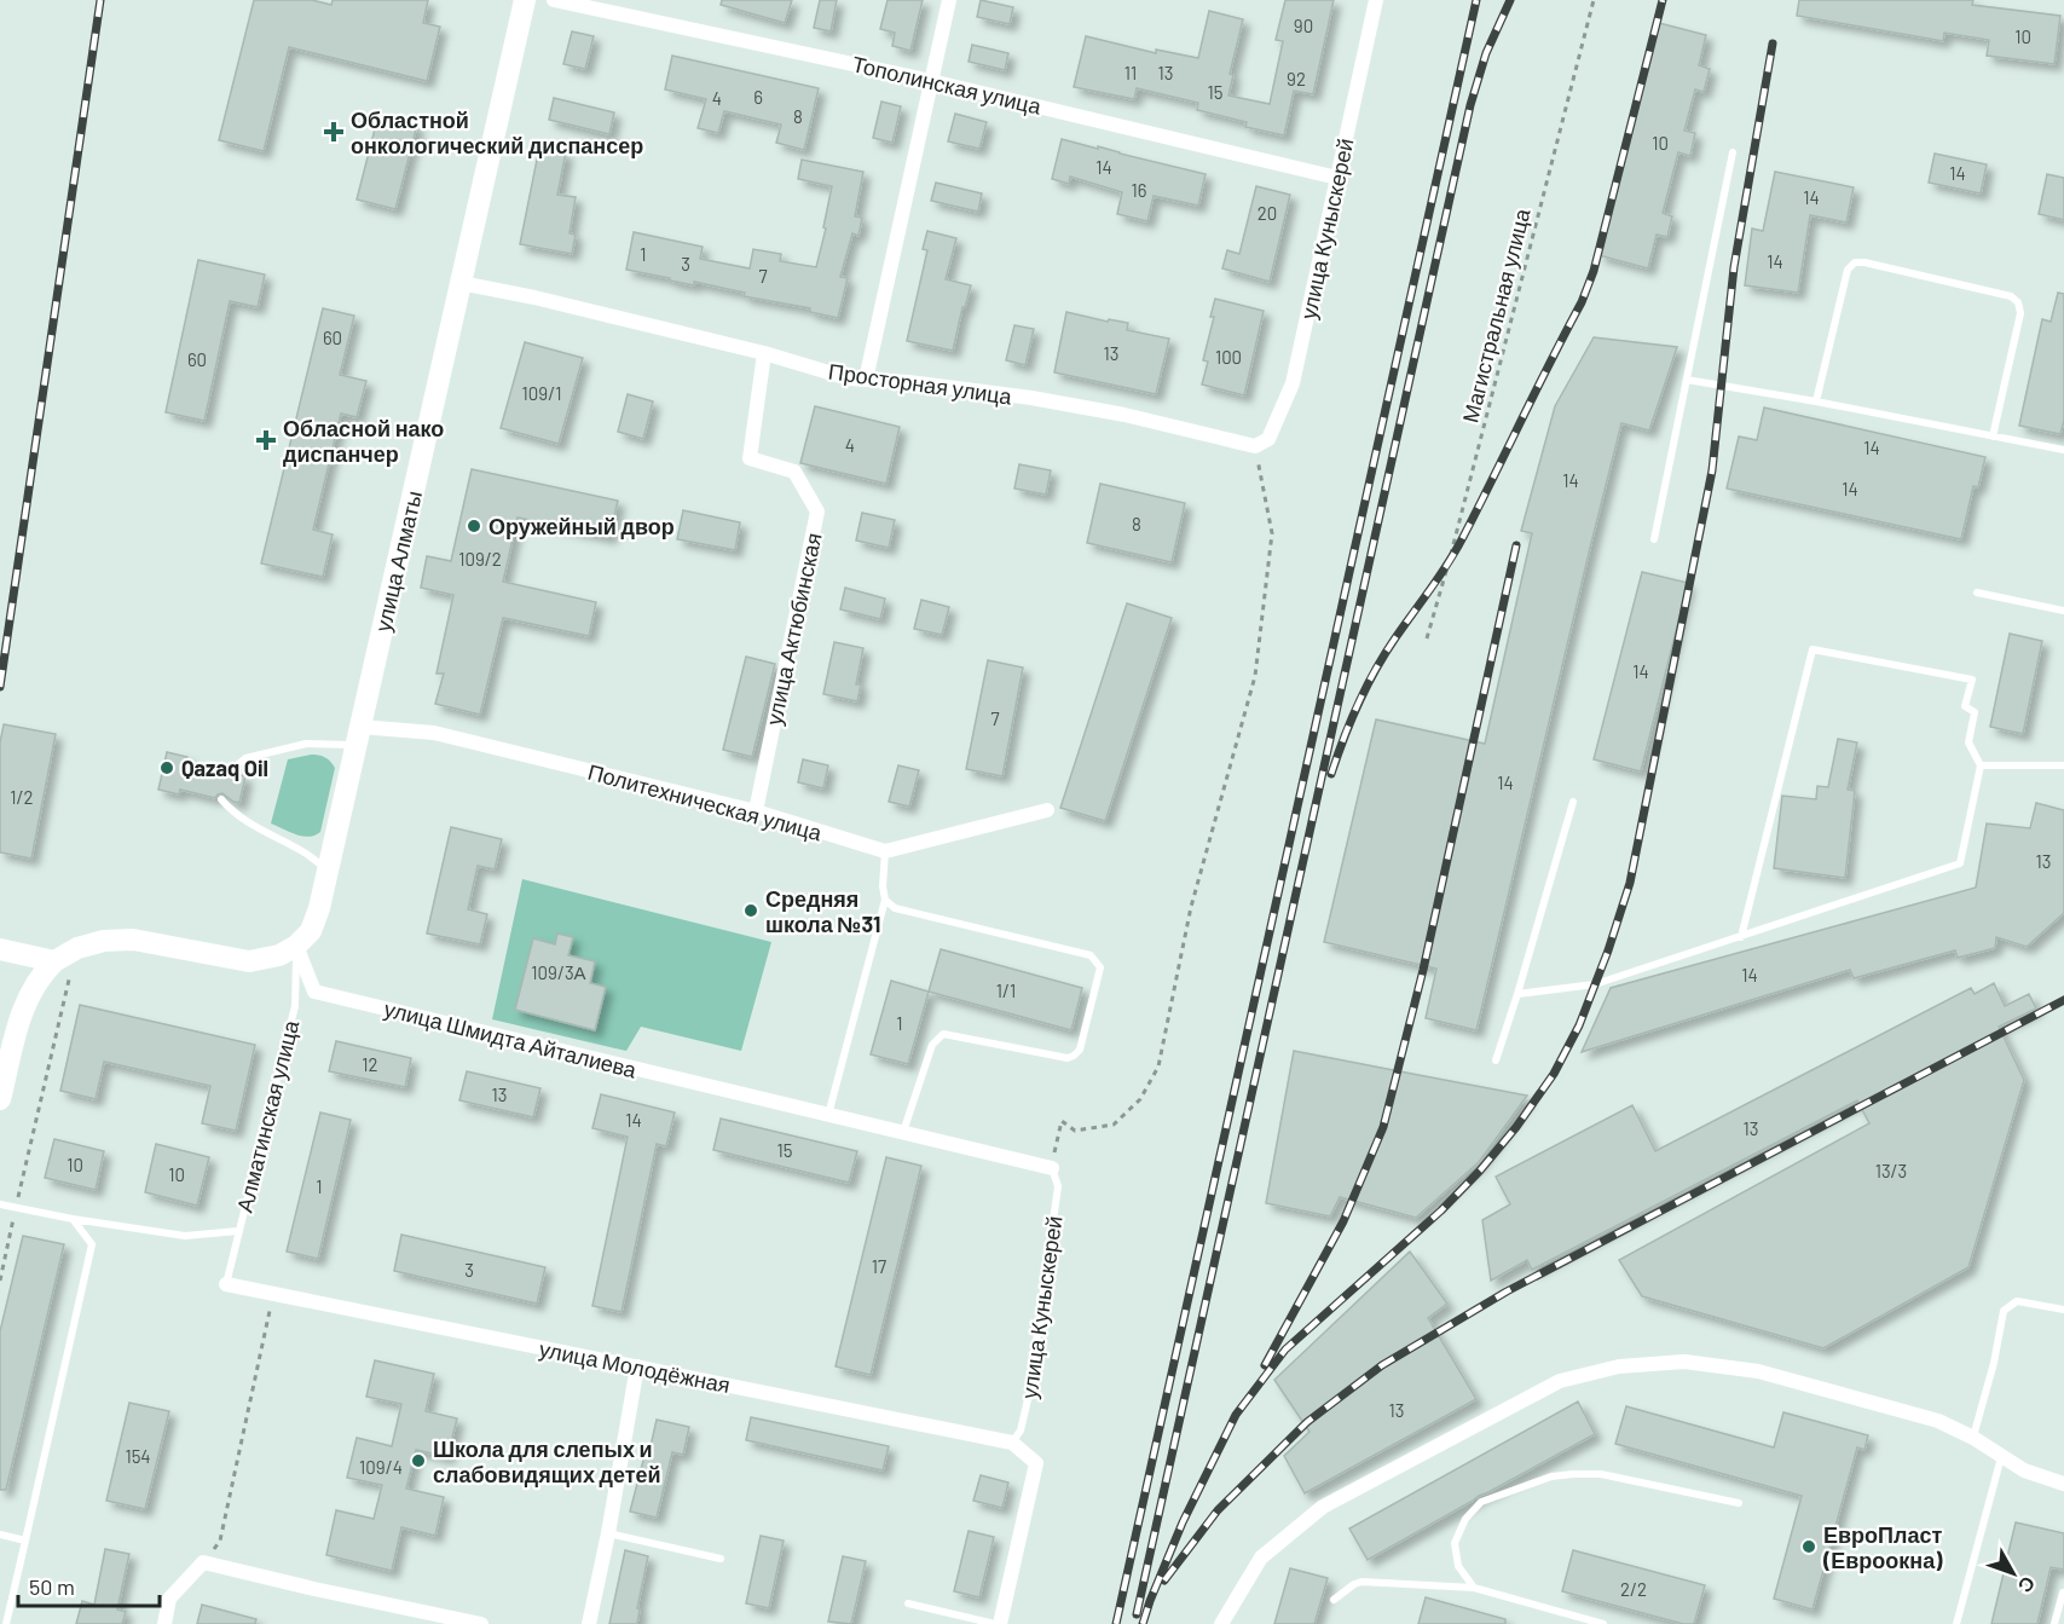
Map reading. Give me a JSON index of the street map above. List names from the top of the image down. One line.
{"streets":{"street":["Тополинская улица","улица Куныскерей","Просторная улица","улица Алматы","улица Актюбинская","Политехническая улица","улица Шмидта Айталиева","улица Молодёжная"],"lane":["Алматинская улица"],"path":["Магистральная улица"]},"crossings":[["Тополинская улица","улица Куныскерей"],["улица Куныскерей","Просторная улица"],["улица Куныскерей","улица Шмидта Айталиева"],["улица Куныскерей","улица Молодёжная"],["Просторная улица","улица Алматы"],["Просторная улица","улица Актюбинская"],["улица Алматы","Политехническая улица"],["улица Алматы","улица Шмидта Айталиева"],["улица Алматы","Алматинская улица"],["улица Актюбинская","Политехническая улица"],["улица Шмидта Айталиева","Алматинская улица"],["Алматинская улица","улица Молодёжная"]],"places":{"health":["Областной онкологический диспансер","Обласной нако диспанчер"],"other":["Оружейный двор","Qazaq Oil","Средняя школа №31","Школа для слепых и слабовидящих детей","ЕвроПласт (Евроокна)"]},"house_numbers":["90","10","11","13","92","15","6","4","8","10","14","14","16","14","20","1","14","3","7","60","13","100","60","109/1","4","14","14","14","8","109/2","14","7","14","1/2","13","109/3А","14","1/1","1","12","13","14","13","15","10","13/3","10","1","17","3","13","154","109/4","2/2"],"scale_bar":"50 m","north":"bottom right"}
